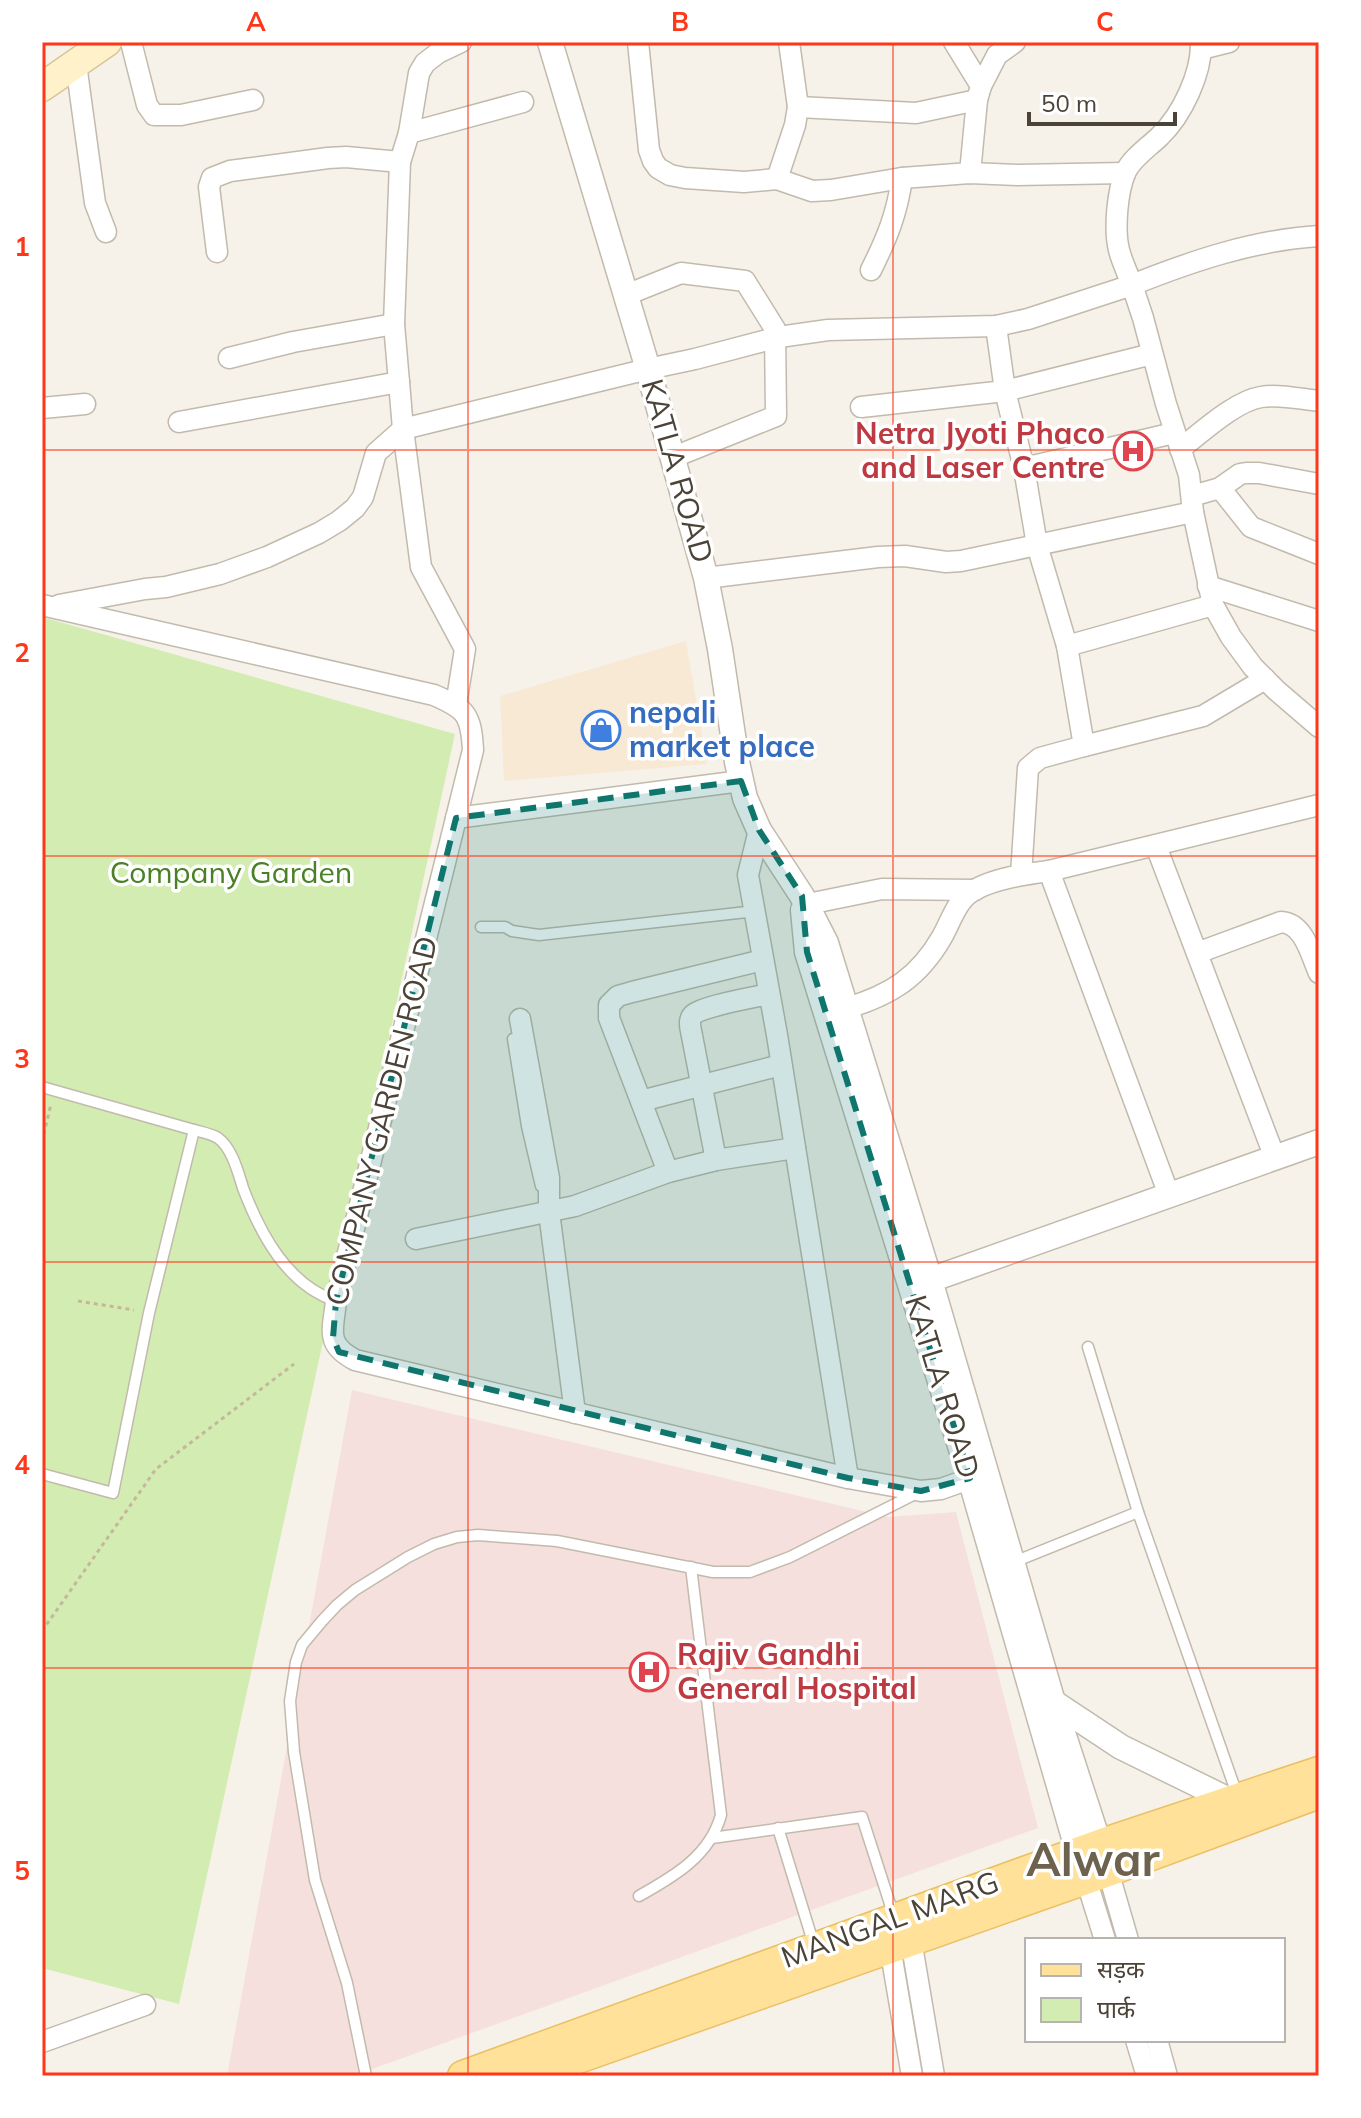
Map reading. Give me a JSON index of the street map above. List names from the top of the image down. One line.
{"streets":{"main road":["MANGAL MARG"],"street":["KATLA ROAD","COMPANY GARDEN ROAD"]},"crossings":[["KATLA ROAD","COMPANY GARDEN ROAD"],["KATLA ROAD","MANGAL MARG"]],"districts":["Alwar"],"parks":["Company Garden"],"places":{"hospital":["Netra Jyoti Phaco and Laser Centre","Rajiv Gandhi General Hospital"],"shop":["nepali market place"]},"legend":["सड़क","पार्क"],"scale_bar":"50 m","grid":{"columns":["A","B","C"],"rows":["1","2","3","4","5"]}}
